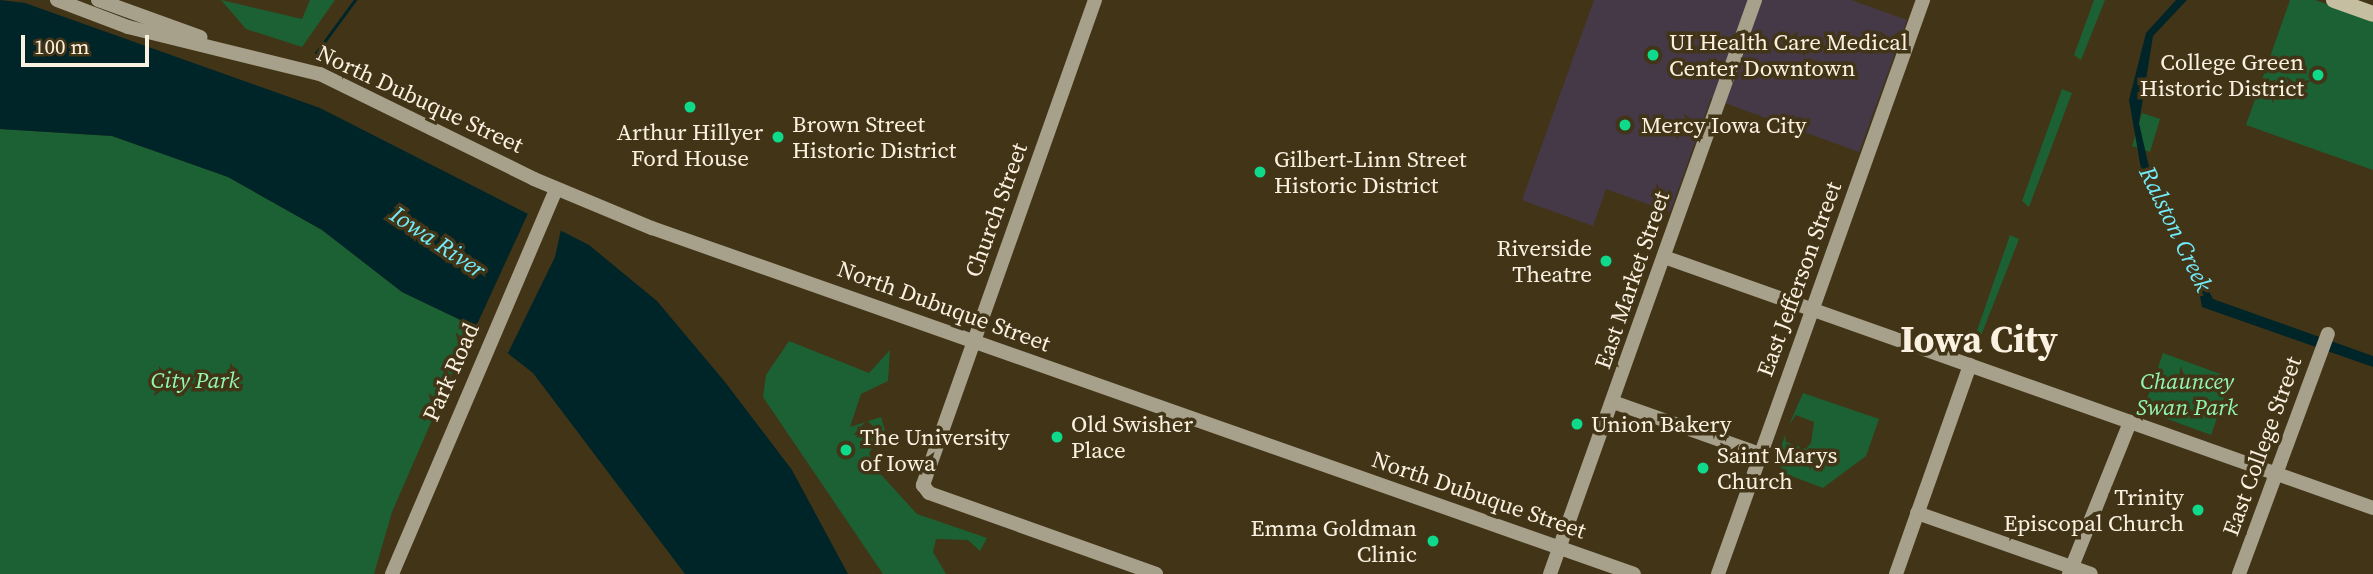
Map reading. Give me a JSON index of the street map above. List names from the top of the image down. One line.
{"streets":{"main road":["North Dubuque Street","Church Street","East Jefferson Street","East Market Street","Park Road","East College Street"]},"crossings":[["North Dubuque Street","Church Street"],["North Dubuque Street","East Market Street"],["North Dubuque Street","Park Road"]],"districts":["Iowa City"],"water":["Ralston Creek","Iowa River"],"parks":["City Park","Chauncey Swan Park"],"places":["UI Health Care Medical Center Downtown","College Green Historic District","Arthur Hillyer Ford House","Mercy Iowa City","Brown Street Historic District","Gilbert-Linn Street Historic District","Riverside Theatre","Union Bakery","Old Swisher Place","The University of Iowa","Saint Marys Church","Trinity Episcopal Church","Emma Goldman Clinic"],"scale_bar":"100 m"}
